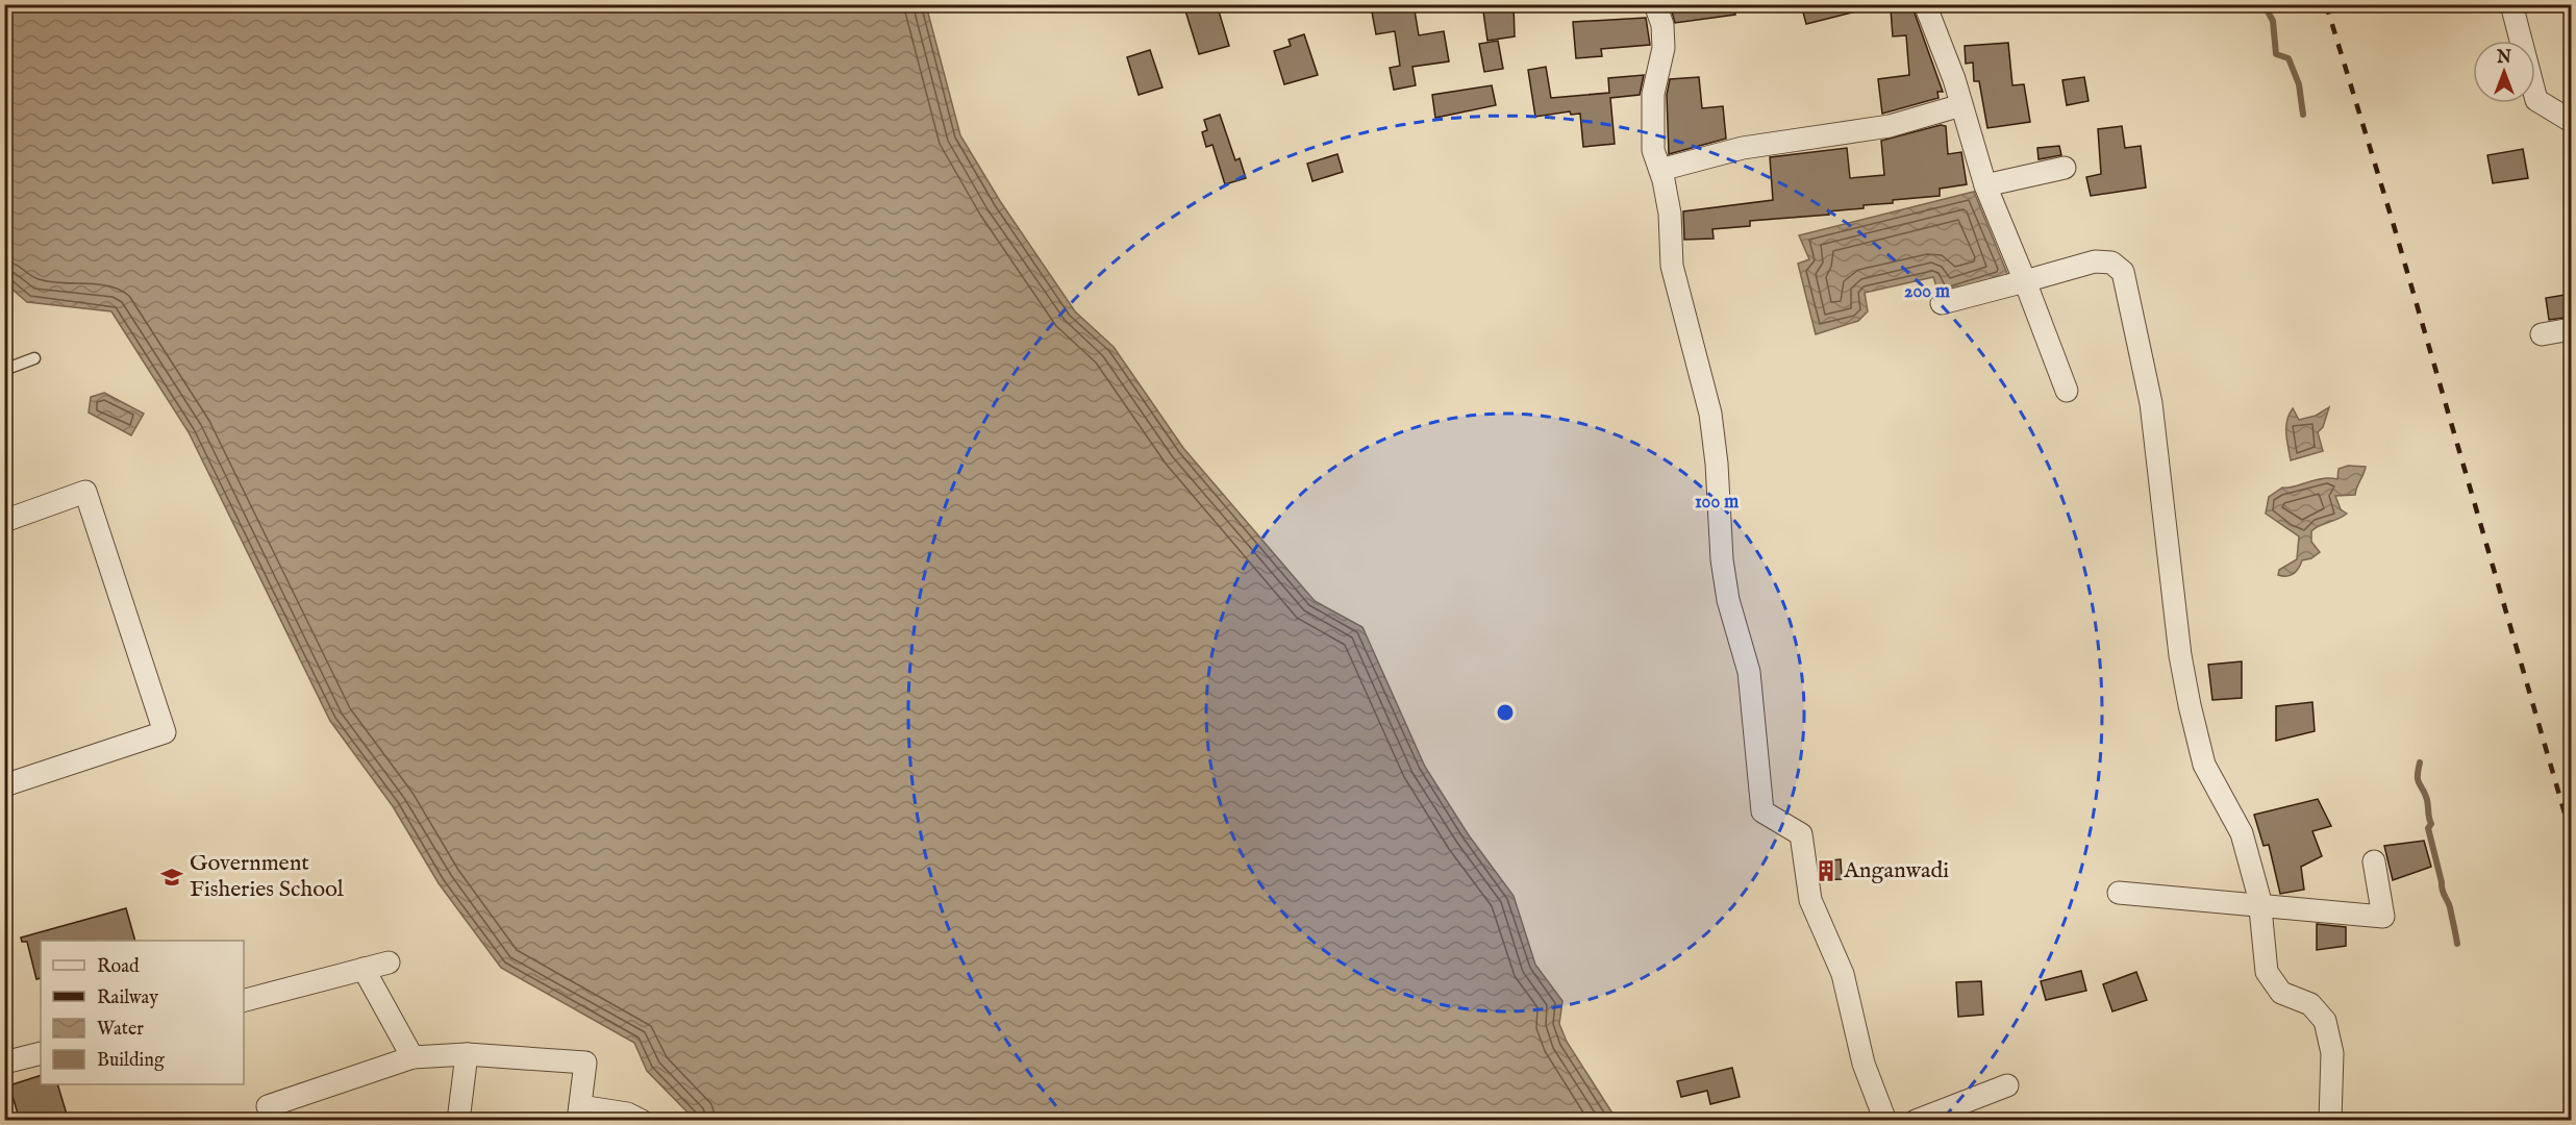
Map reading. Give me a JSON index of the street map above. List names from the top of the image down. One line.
{"places":{"building":["Anganwadi"],"school or university":["Government Fisheries School"]},"legend":["Road","Railway","Water","Building"],"north":"top","rings":["200 m","100 m"]}
